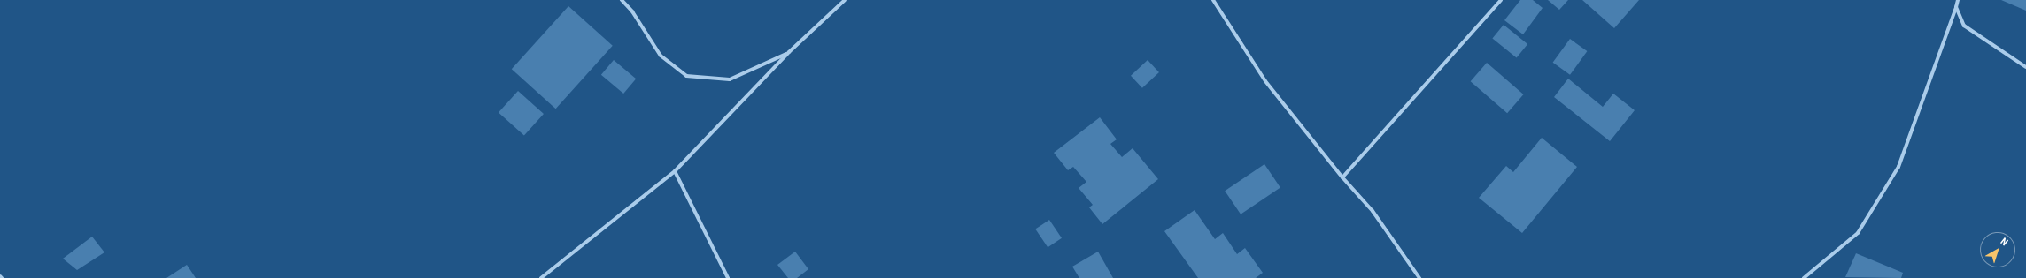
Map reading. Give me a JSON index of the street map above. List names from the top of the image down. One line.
{"north":"top right"}
